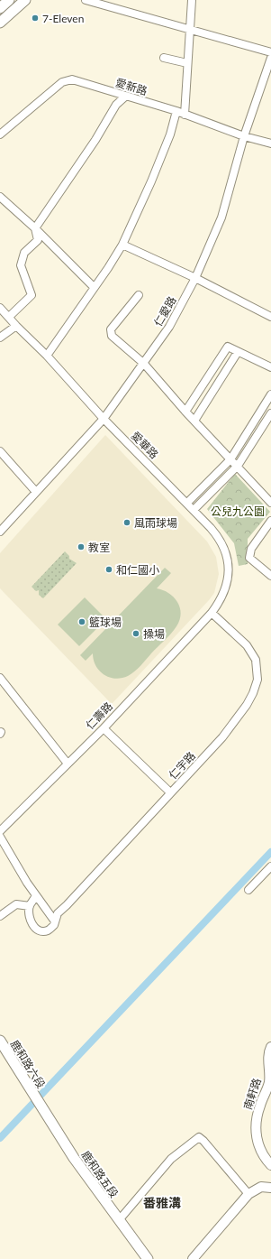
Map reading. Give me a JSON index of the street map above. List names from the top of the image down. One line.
{"streets":{"main road":["鹿和路六段","鹿和路五段"],"street":["愛新路","仁愛路","愛華路","仁壽路","仁宇路","南軒路"]},"crossings":[["愛新路","仁愛路"],["仁愛路","愛華路"],["愛華路","仁壽路"],["愛華路","仁宇路"],["仁壽路","仁宇路"],["鹿和路六段","鹿和路五段"]],"districts":["番雅溝"],"parks":["公兒九公園"],"places":["7-Eleven","風雨球場","教室","和仁國小","籃球場","操場"]}
